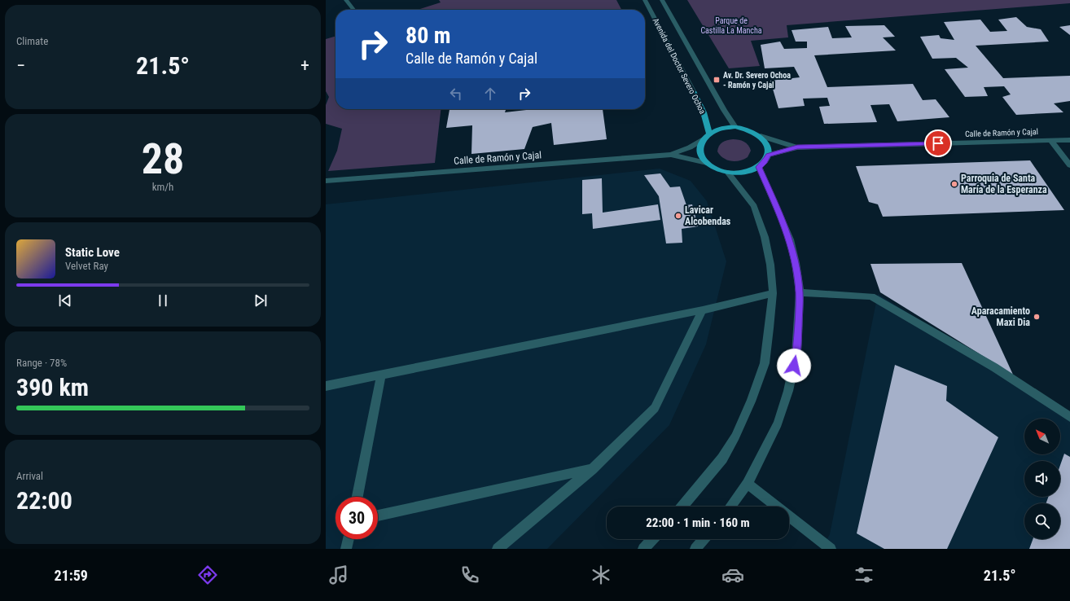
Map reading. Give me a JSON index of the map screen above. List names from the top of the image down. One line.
{"streets":{"main road":["Avenida del Doctor Severo Ochoa"],"street":["Calle de Ramón y Cajal"]},"crossings":[["Avenida del Doctor Severo Ochoa","Calle de Ramón y Cajal"]],"parks":["Parque de Castilla La Mancha"],"places":{"transit":["Av. Dr. Severo Ochoa - Ramón y Cajal"],"other":["Parroquia de Santa María de la Esperanza","Lavicar Alcobendas","Aparacamiento Maxi Dia"]},"north":"top left","page":{"tile":["Climate",["28","km/h"],["Range · 78%","390 km"],["Arrival","22:00"]],"turn":["80 m","Calle de Ramón y Cajal"],"heat":["−","21.5°","+"],"song":["Static Love","Velvet Ray"],"limit":"30","trip":"22:00 · 1 min · 160 m","tabs":["21:59","21.5°"]}}
